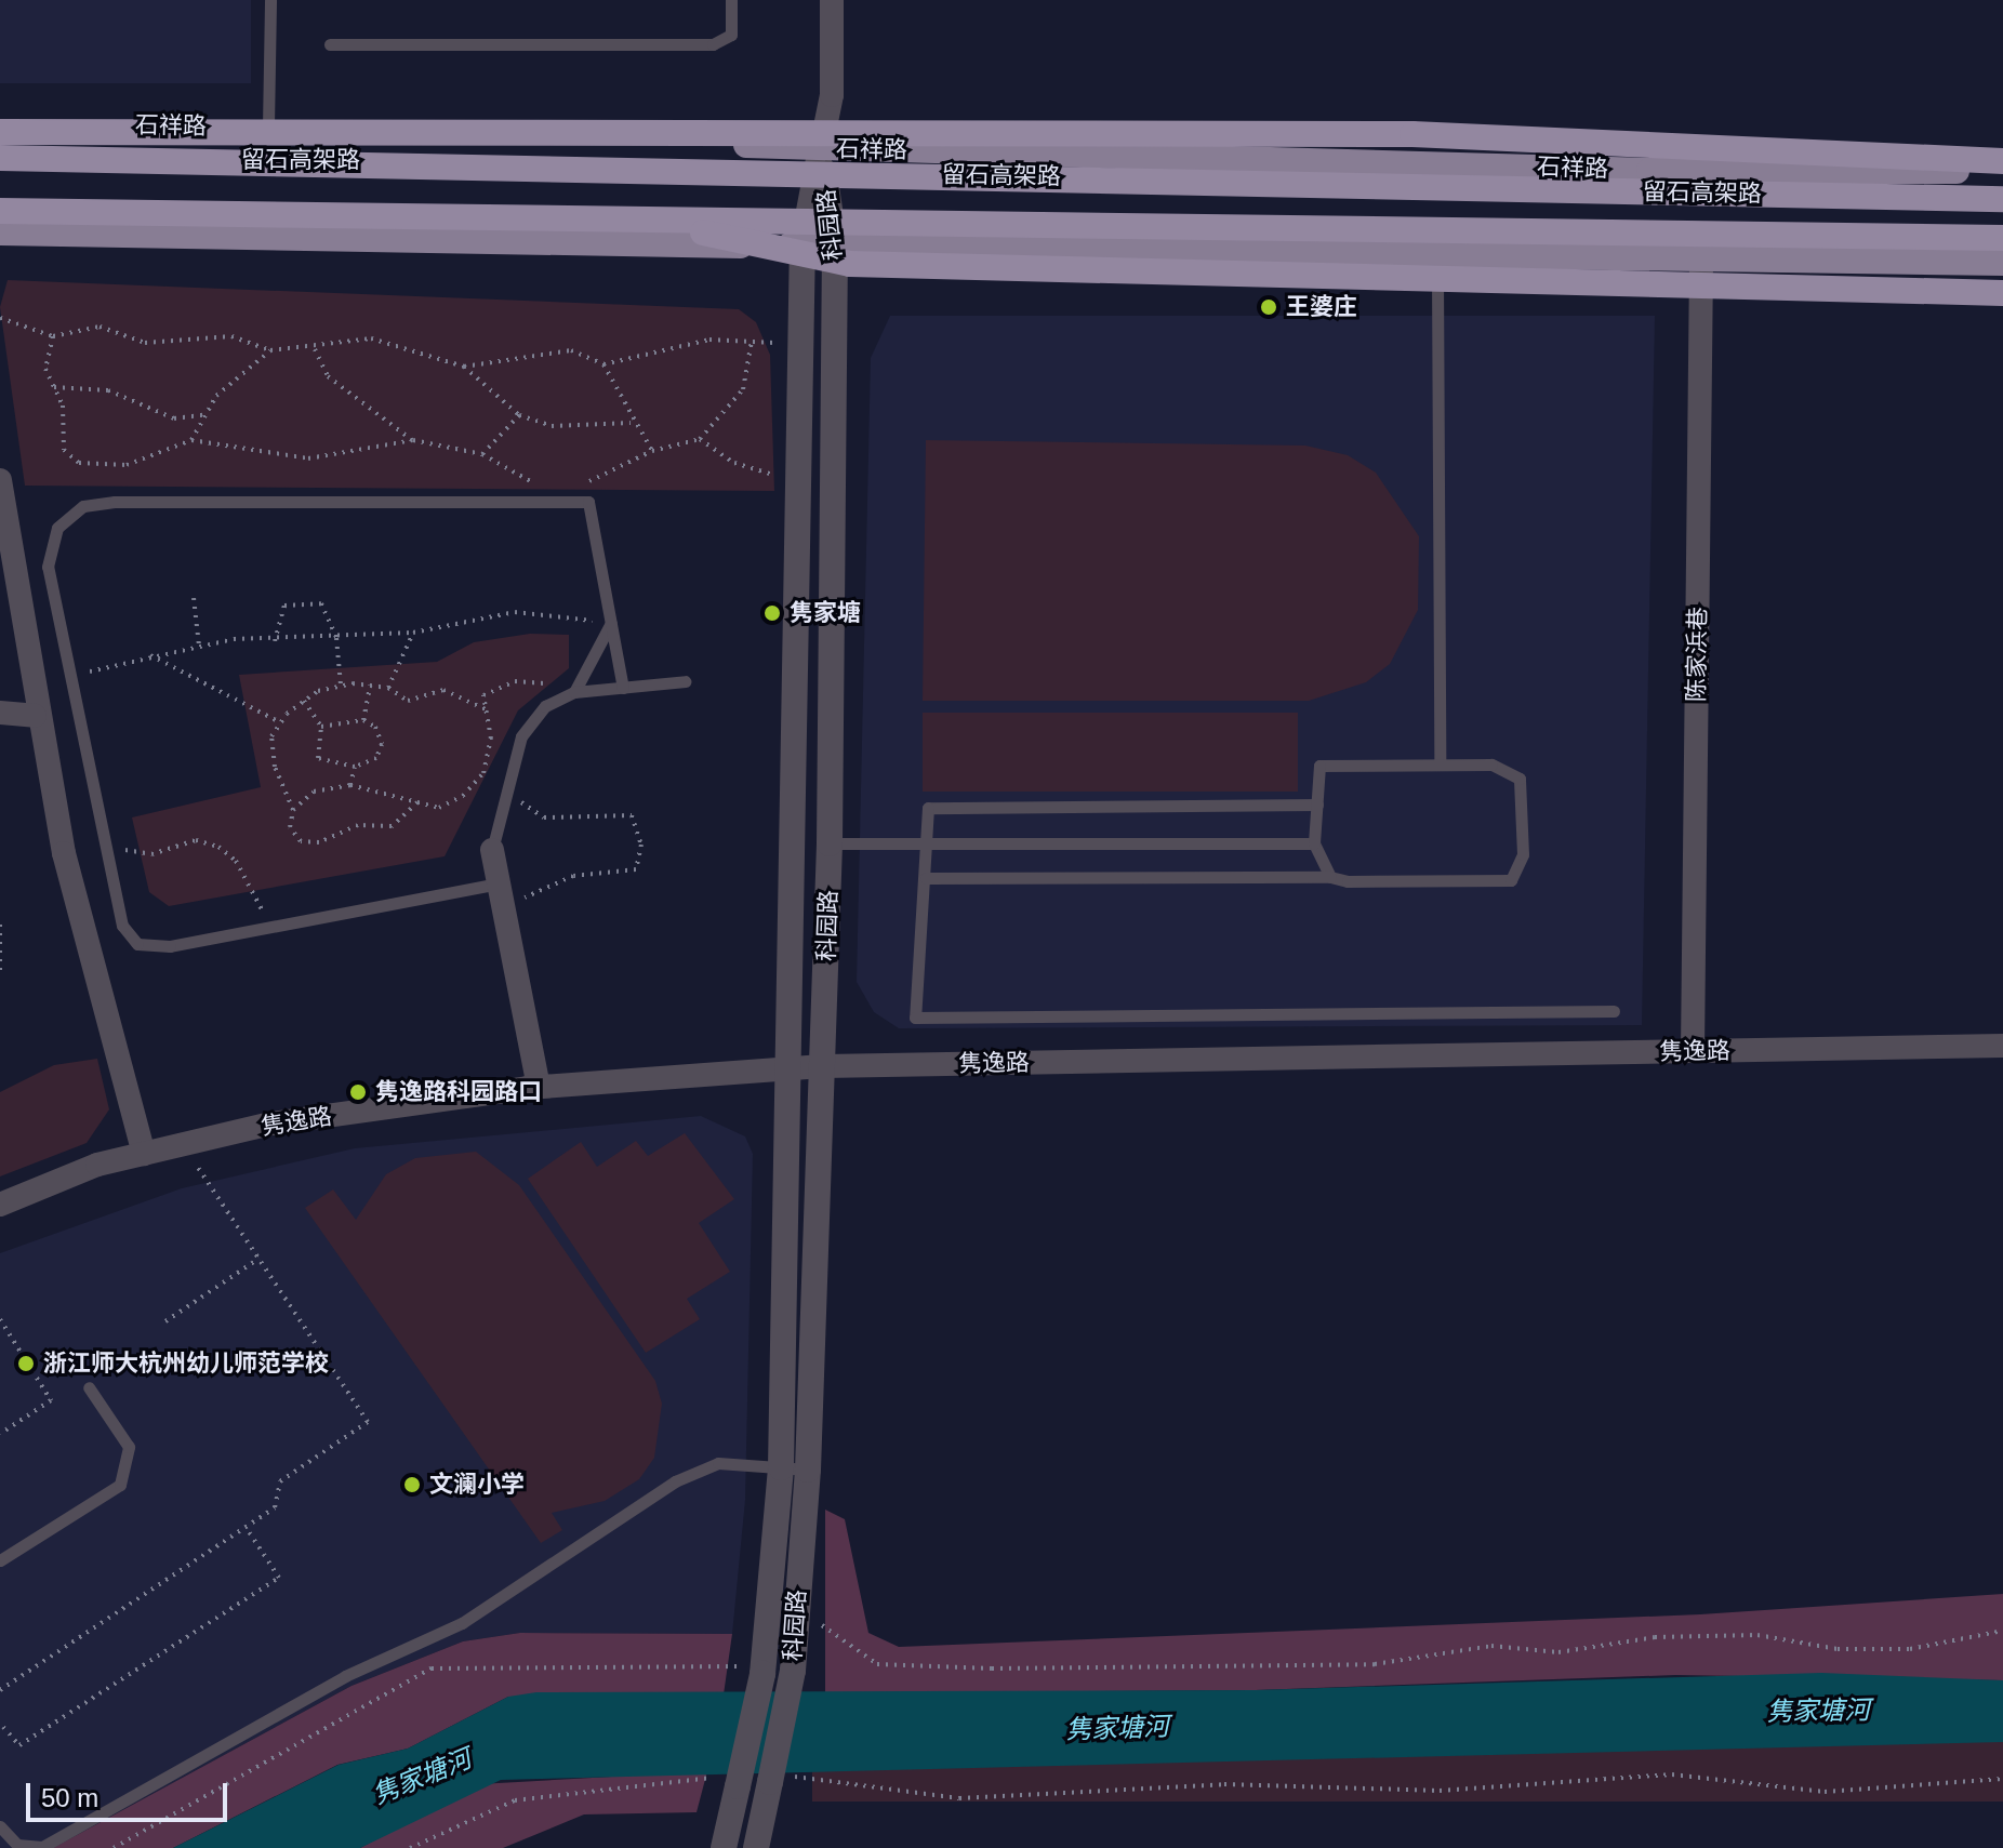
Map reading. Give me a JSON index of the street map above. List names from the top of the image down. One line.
{"streets":{"highway":["留石高架路"],"main road":["石祥路"],"street":["科园路","陈家浜巷","隽逸路"]},"crossings":[["石祥路","科园路"],["科园路","隽逸路"],["陈家浜巷","隽逸路"]],"water":["隽家塘河"],"places":["王婆庄","隽家塘","隽逸路科园路口","浙江师大杭州幼儿师范学校","文澜小学"],"scale_bar":"50 m"}
